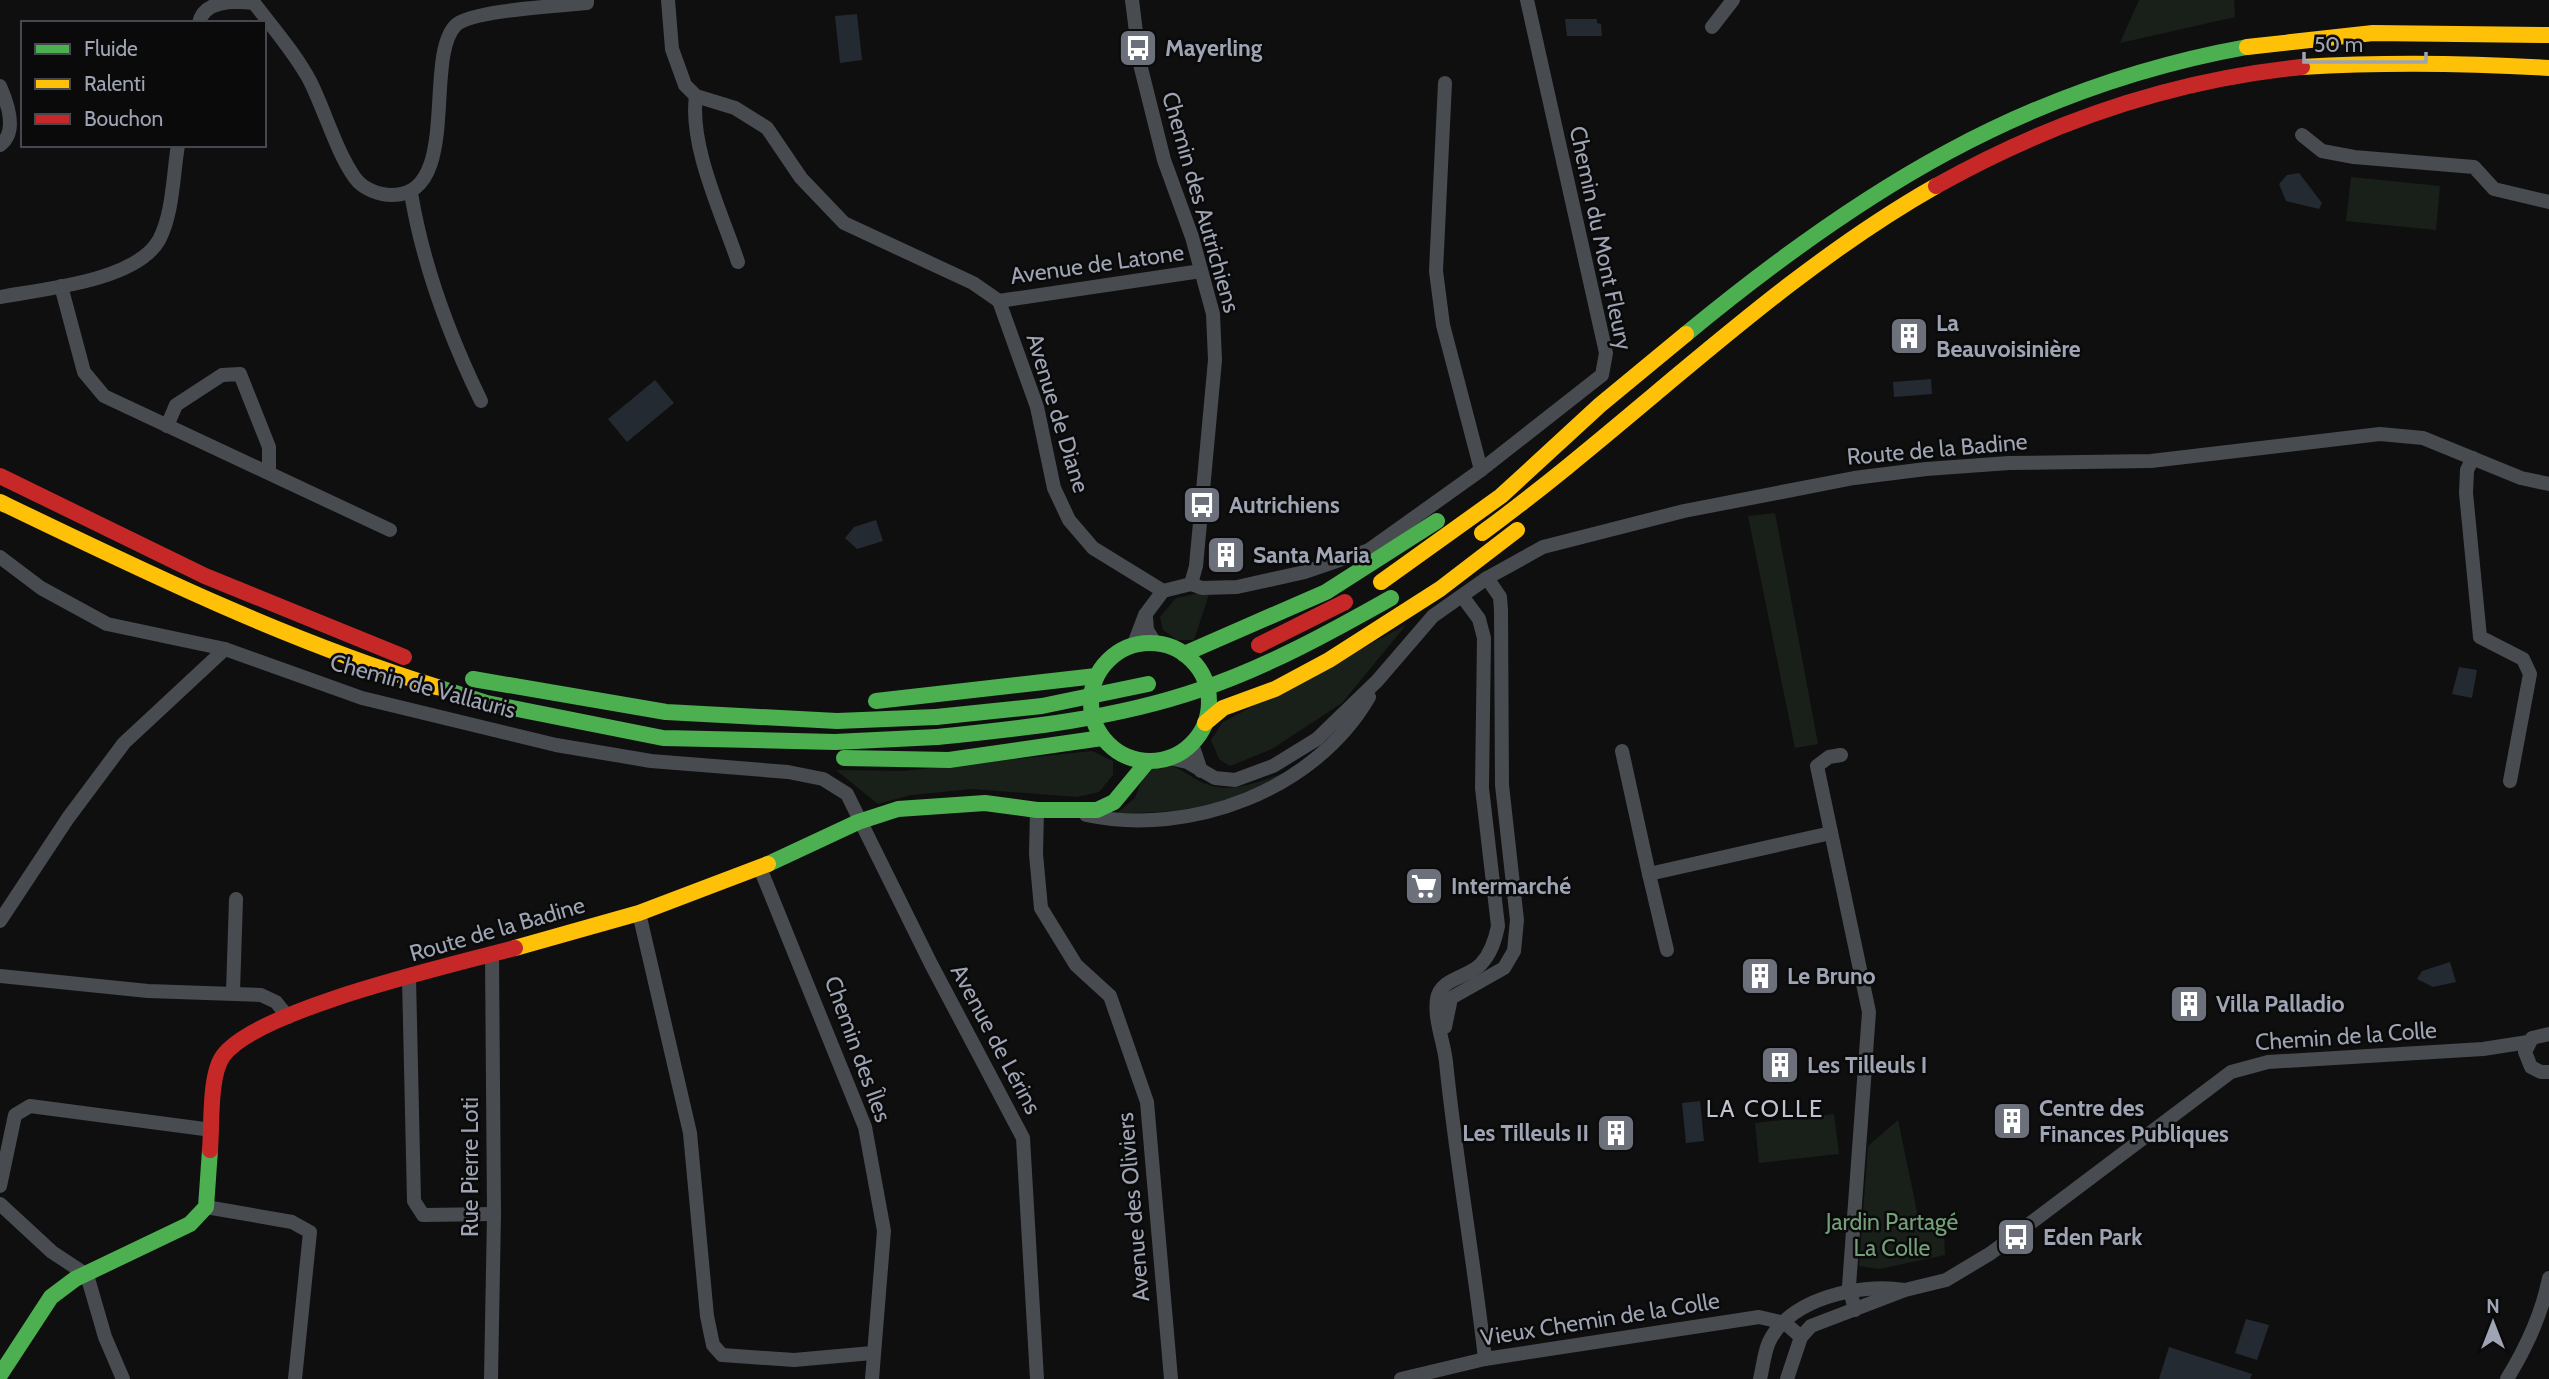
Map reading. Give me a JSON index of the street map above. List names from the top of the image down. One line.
{"streets":{"main road":["Route de la Badine"],"street":["Chemin des Autrichiens","Chemin du Mont Fleury","Avenue de Latone","Avenue de Diane","Chemin de Vallauris","Chemin de la Colle","Avenue de Lérins","Chemin des Îles","Rue Pierre Loti","Avenue des Oliviers","Vieux Chemin de la Colle"]},"crossings":[["Chemin des Autrichiens","Avenue de Latone"],["Avenue de Latone","Avenue de Diane"],["Route de la Badine","Chemin de Vallauris"],["Route de la Badine","Avenue de Lérins"],["Route de la Badine","Chemin des Îles"],["Route de la Badine","Rue Pierre Loti"],["Route de la Badine","Avenue des Oliviers"],["Chemin de Vallauris","Avenue de Lérins"],["Chemin de la Colle","Vieux Chemin de la Colle"]],"districts":["LA COLLE"],"parks":["Jardin Partagé La Colle"],"places":{"bus stop":["Mayerling","Autrichiens","Eden Park"],"building":["La Beauvoisinière","Santa Maria","Le Bruno","Villa Palladio","Les Tilleuls I","Centre des Finances Publiques","Les Tilleuls II"],"supermarket":["Intermarché"]},"legend":["Fluide","Ralenti","Bouchon"],"scale_bar":"50 m","north":"top"}
